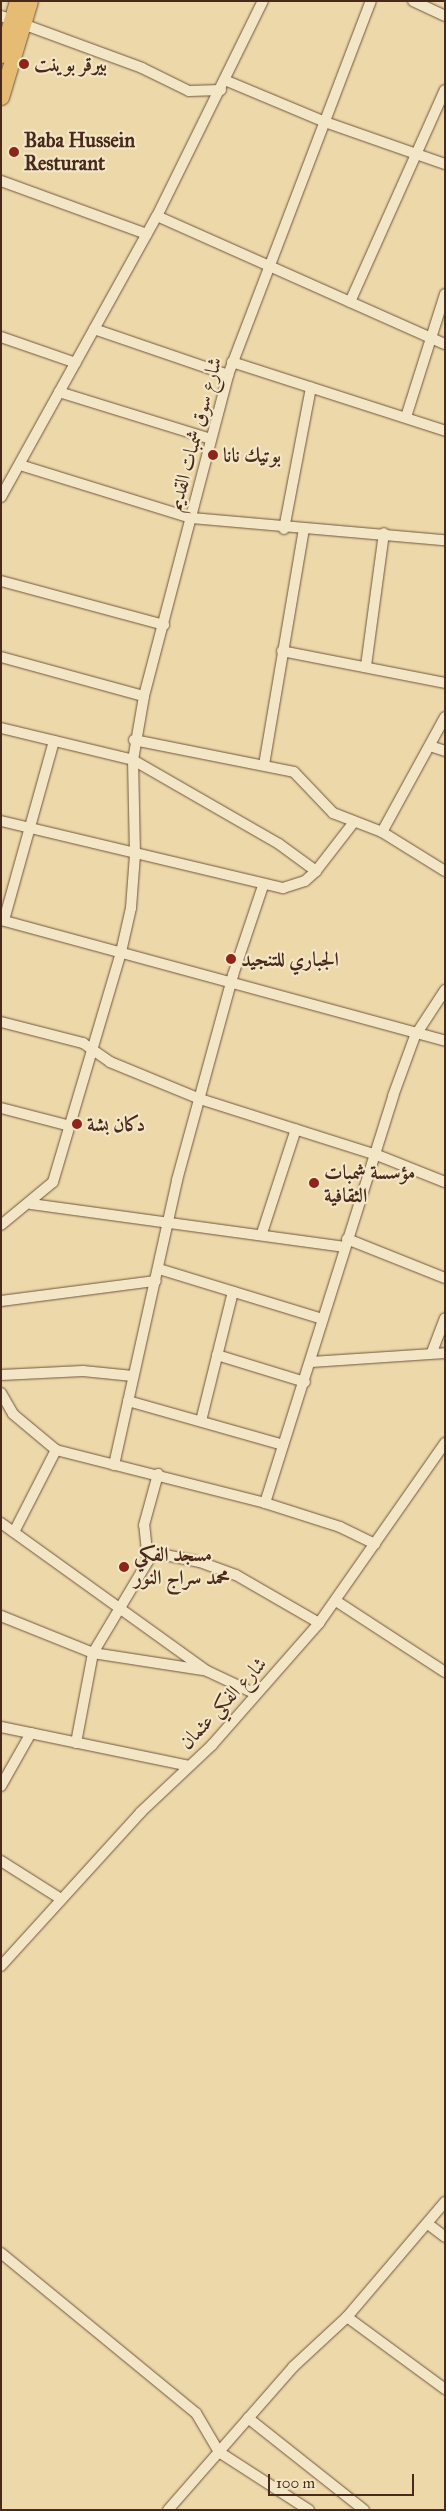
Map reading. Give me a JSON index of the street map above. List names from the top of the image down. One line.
{"streets":{"street":["شارع سوق شمبات القديم","شارع الفكي عثمان"]},"places":["بيرقر بوينت","Baba Hussein Resturant","بوتيك نانا","الجباري للتنجيد","دكان بشة","مؤسسة شمبات الثقافية","مسجد الفكي محمد سراج النور"],"scale_bar":"100 m"}
